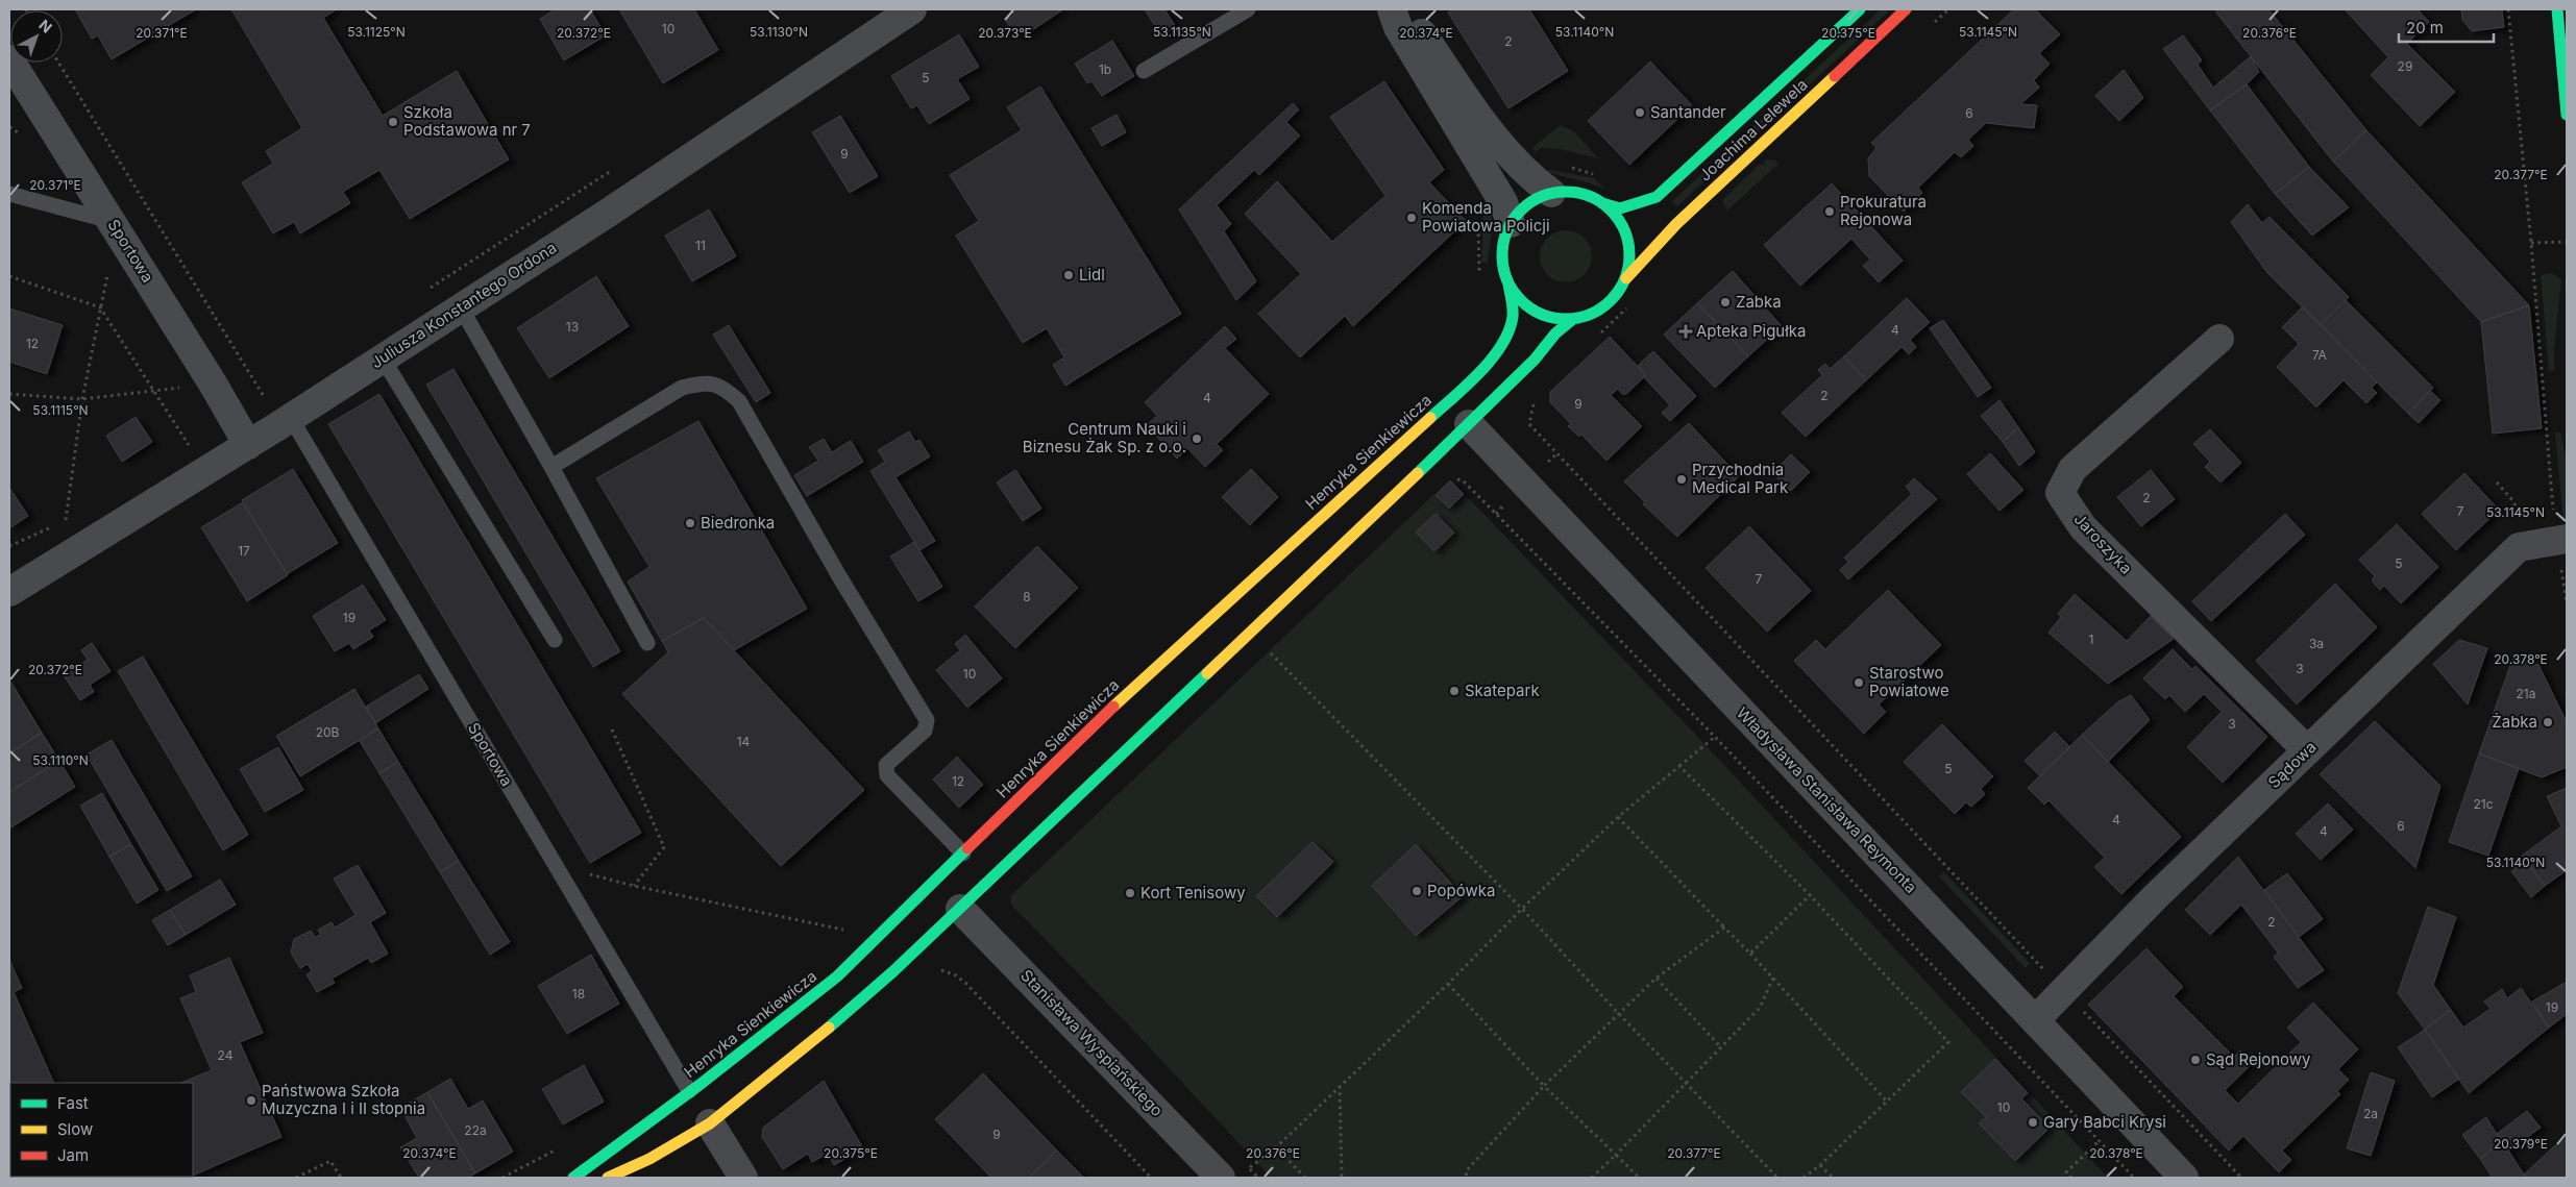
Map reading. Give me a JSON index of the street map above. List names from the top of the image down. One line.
{"streets":{"street":["Joachima Lelewela","Sportowa","Juliusza Konstantego Ordona","Henryka Sienkiewicza","Jaroszyka","Sądowa","Władysława Stanisława Reymonta","Stanisława Wyspiańskiego"]},"crossings":[["Joachima Lelewela","Henryka Sienkiewicza"],["Sportowa","Juliusza Konstantego Ordona"],["Sportowa","Henryka Sienkiewicza"],["Jaroszyka","Sądowa"],["Sądowa","Władysława Stanisława Reymonta"]],"places":{"other":["Santander","Szkoła Podstawowa nr 7","Prokuratura Rejonowa","Komenda Powiatowa Policji","Lidl","Zabka","Centrum Nauki i Biznesu Żak Sp. z o.o.","Przychodnia Medical Park","Biedronka","Starostwo Powiatowe","Skatepark","Żabka","Popówka","Kort Tenisowy","Sąd Rejonowy","Państwowa Szkoła Muzyczna I i II stopnia","Gary Babci Krysi"],"health":["Apteka Pigułka"]},"house_numbers":["10","2","29","1b","5","6","9","11","13","4","12","7A","2","4","9","2","7","17","5","7","8","19","1","3a","3","10","21a","3","20B","14","5","12","21c","4","6","4","2","18","19","24","10","2a","22a","9"],"legend":["Fast","Slow","Jam"],"scale_bar":"20 m","north":"top right","coordinates":["53.1125°N","53.1130°N","53.1135°N","53.1140°N","53.1145°N","20.371°E","20.372°E","20.373°E","20.374°E","20.375°E","20.376°E","20.377°E","53.1115°N","20.378°E","53.1110°N","20.379°E"]}
